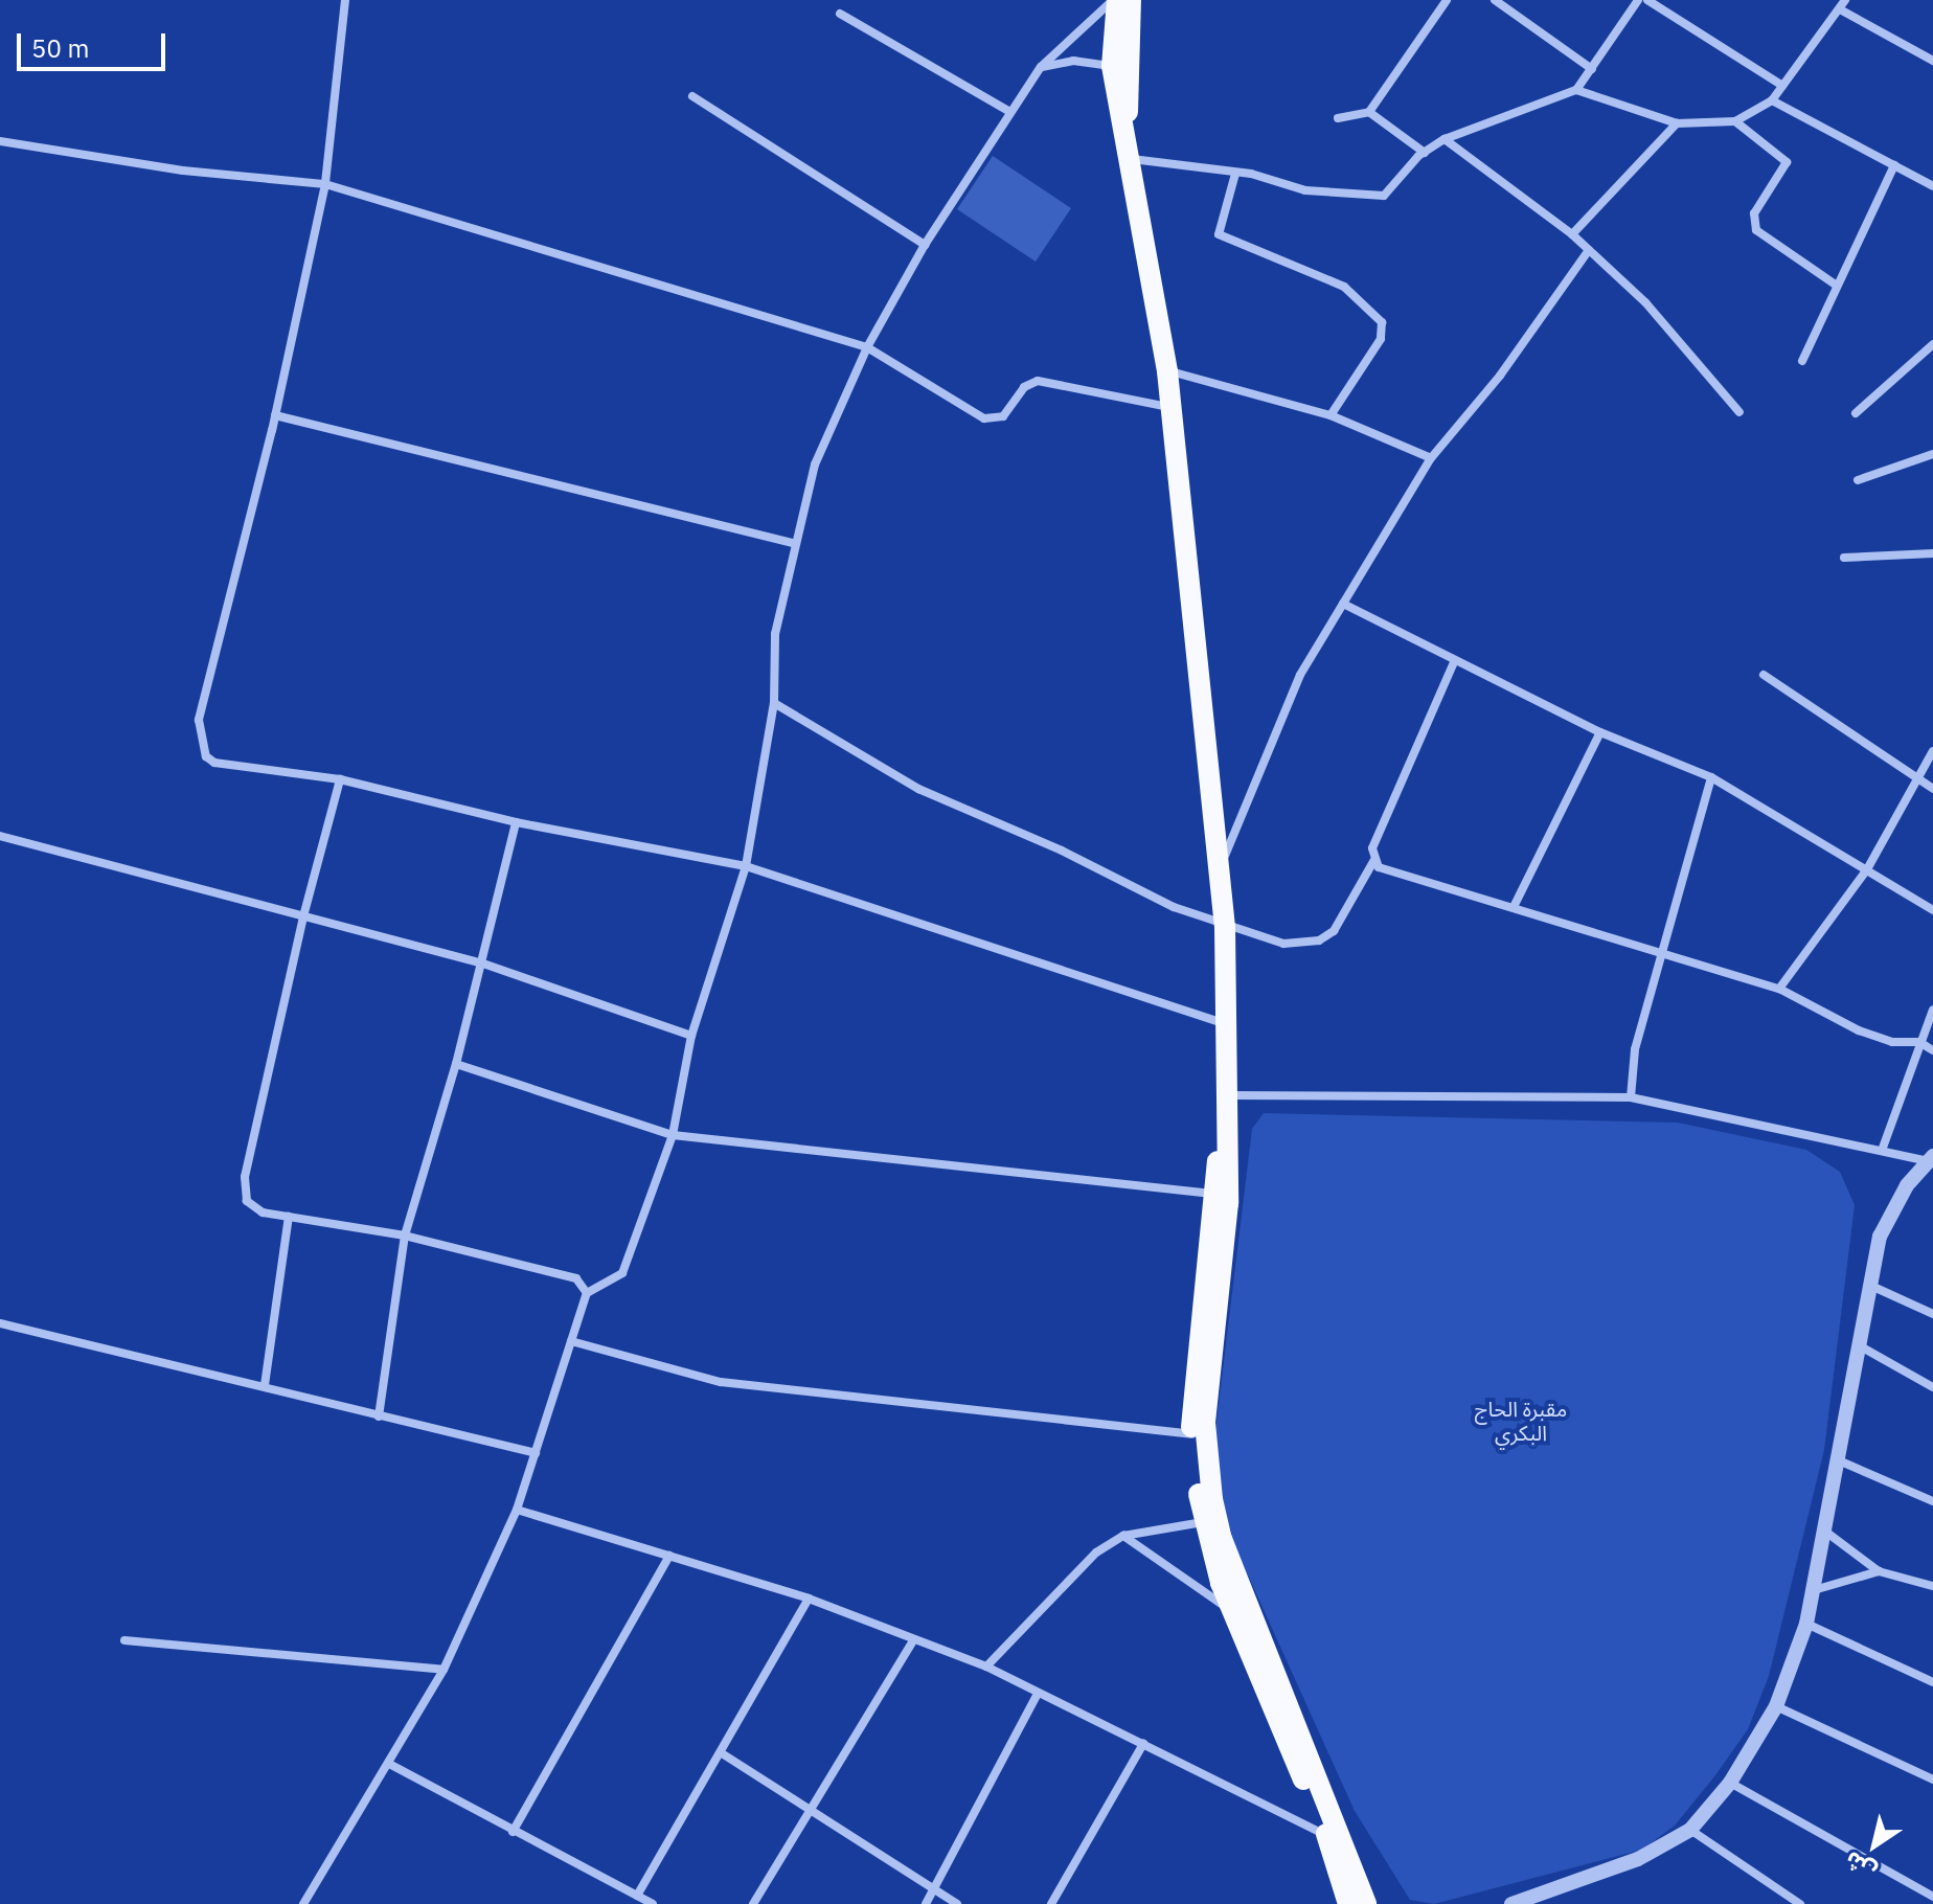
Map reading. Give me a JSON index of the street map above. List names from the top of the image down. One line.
{"parks":["مقبرة الحاج البكري"],"scale_bar":"50 m","north":"bottom left"}
